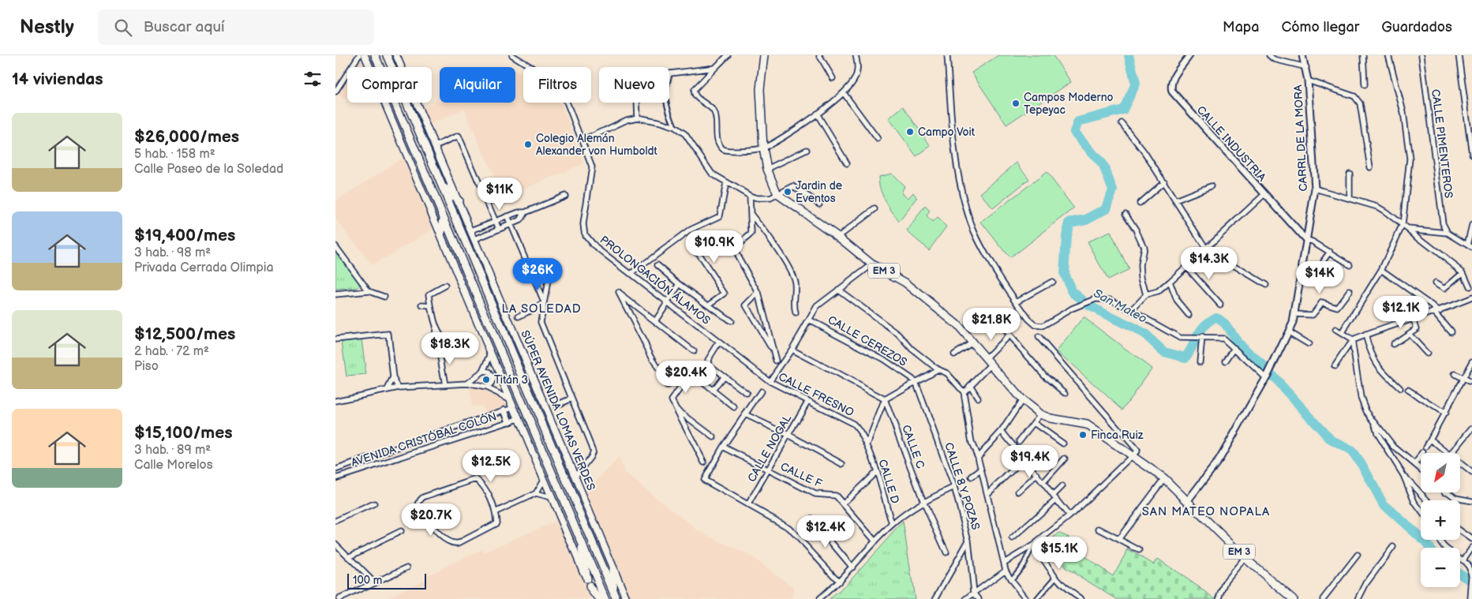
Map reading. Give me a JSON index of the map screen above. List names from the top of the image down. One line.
{"streets":{"main road":["EM 3","SÚPER AVENIDA LOMAS VERDES"],"street":["CARRL DE LA MORA","CALLE INDUSTRIA","CALLE PIMENTEROS","PROLONGACIÓN ÁLAMOS","CALLE CEREZOS","CALLE FRESNO","AVENIDA CRISTÓBAL COLÓN","CALLE C","CALLE NOGAL","CALLE F","CALLE D","CALLE 8 Y POZAS"]},"crossings":[["CARRL DE LA MORA","CALLE INDUSTRIA"],["CARRL DE LA MORA","EM 3"],["PROLONGACIÓN ÁLAMOS","CALLE FRESNO"],["CALLE CEREZOS","CALLE 8 Y POZAS"],["CALLE FRESNO","CALLE NOGAL"],["CALLE FRESNO","CALLE D"],["CALLE NOGAL","CALLE F"]],"districts":["LA SOLEDAD","SAN MATEO NOPALA"],"water":["San Mateo"],"places":["Campos Moderno Tepeyac","Campo Voit","Colegio Alemán Alexander von Humboldt","Jardin de Eventos","Titán 3","Finca Ruiz"],"scale_bar":"100 m","north":"bottom left","page":{"header":"Nestly","search":"Buscar aquí","nav":["Mapa","Cómo llegar","Guardados"],"heading":"14 viviendas","chip":["Comprar","Alquilar","Filtros","Nuevo"],"list":[{"name":"$26,000/mes","note":"5 hab. · 158 m² · Calle Paseo de la Soledad"},{"name":"$19,400/mes","note":"3 hab. · 98 m² · Privada Cerrada Olimpia"},{"name":"$12,500/mes","note":"2 hab. · 72 m² · Piso"},{"name":"$15,100/mes","note":"3 hab. · 89 m² · Calle Morelos"}],"price":["$11K","$10.9K","$14.3K","$26K","$14K","$12.1K","$21.8K","$18.3K","$20.4K","$19.4K","$12.5K","$20.7K","$12.4K","$15.1K"],"map_buttons":["+","−"],"scale":"100 m"}}
